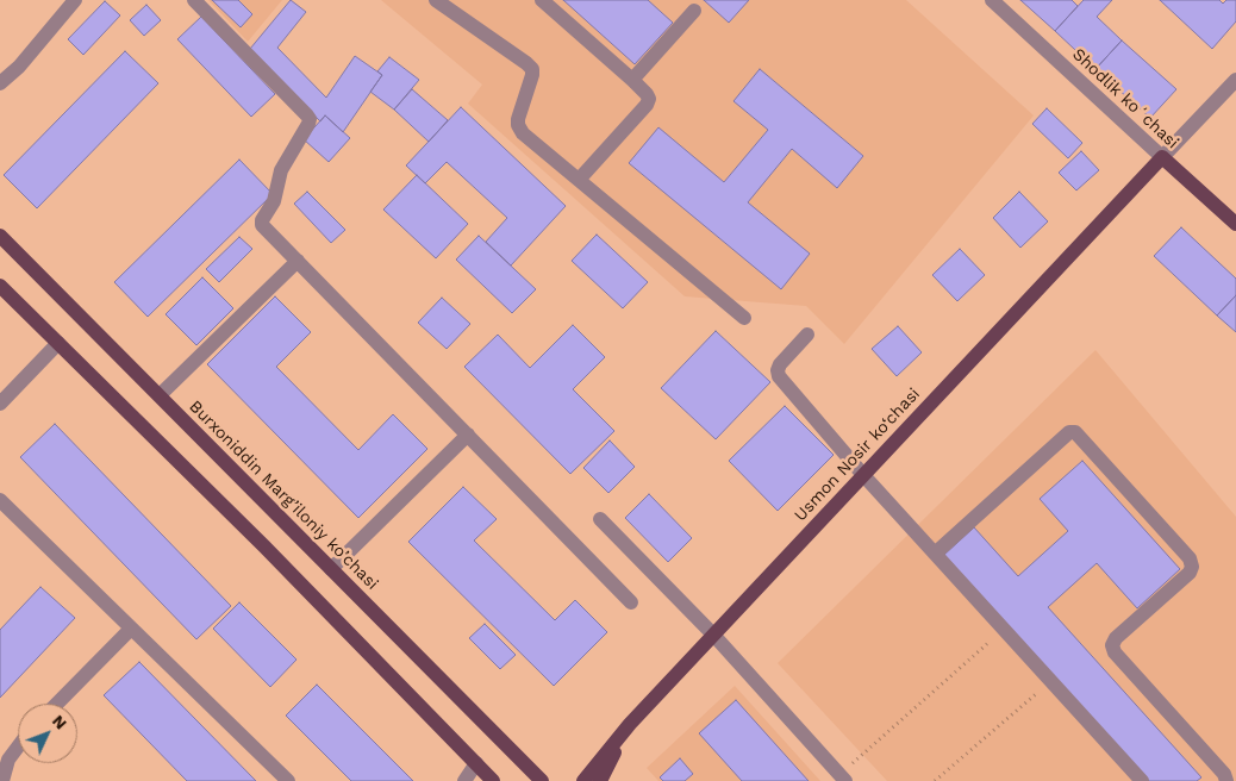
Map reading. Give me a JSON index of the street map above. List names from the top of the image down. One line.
{"streets":{"main road":["Shodlik koʻchasi","Usmon Nosir ko‘chasi","Burxoniddin Marg’iloniy ko’chasi"]},"crossings":[["Shodlik koʻchasi","Usmon Nosir ko‘chasi"]],"north":"top right"}
